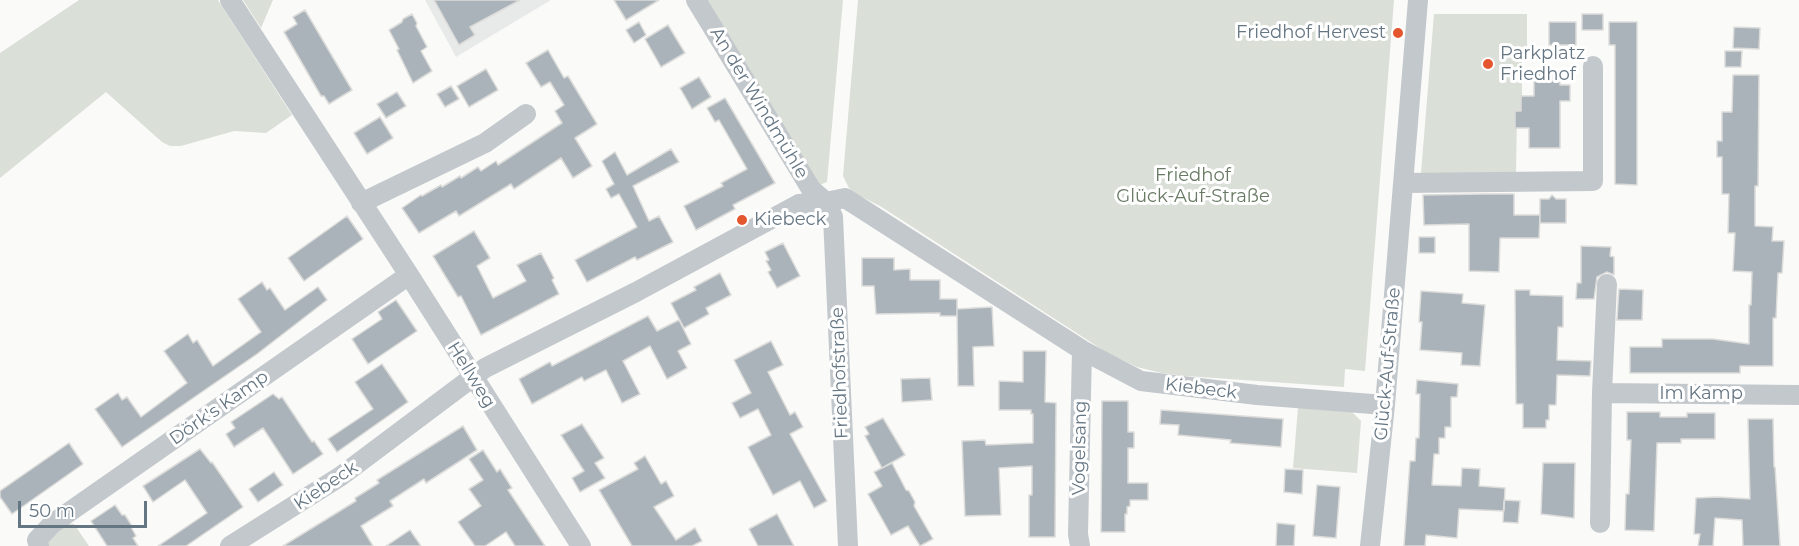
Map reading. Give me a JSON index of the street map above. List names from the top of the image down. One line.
{"streets":{"street":["An der Windmühle","Glück-Auf-Straße","Friedhofstraße","Hellweg","Kiebeck","Im Kamp","Dörk's Kamp","Vogelsang"]},"crossings":[["An der Windmühle","Friedhofstraße"],["An der Windmühle","Kiebeck"],["Glück-Auf-Straße","Kiebeck"],["Friedhofstraße","Kiebeck"],["Hellweg","Kiebeck"],["Hellweg","Dörk's Kamp"],["Kiebeck","Vogelsang"]],"parks":["Friedhof Glück-Auf-Straße"],"places":["Friedhof Hervest","Parkplatz Friedhof","Kiebeck"],"scale_bar":"50 m"}
